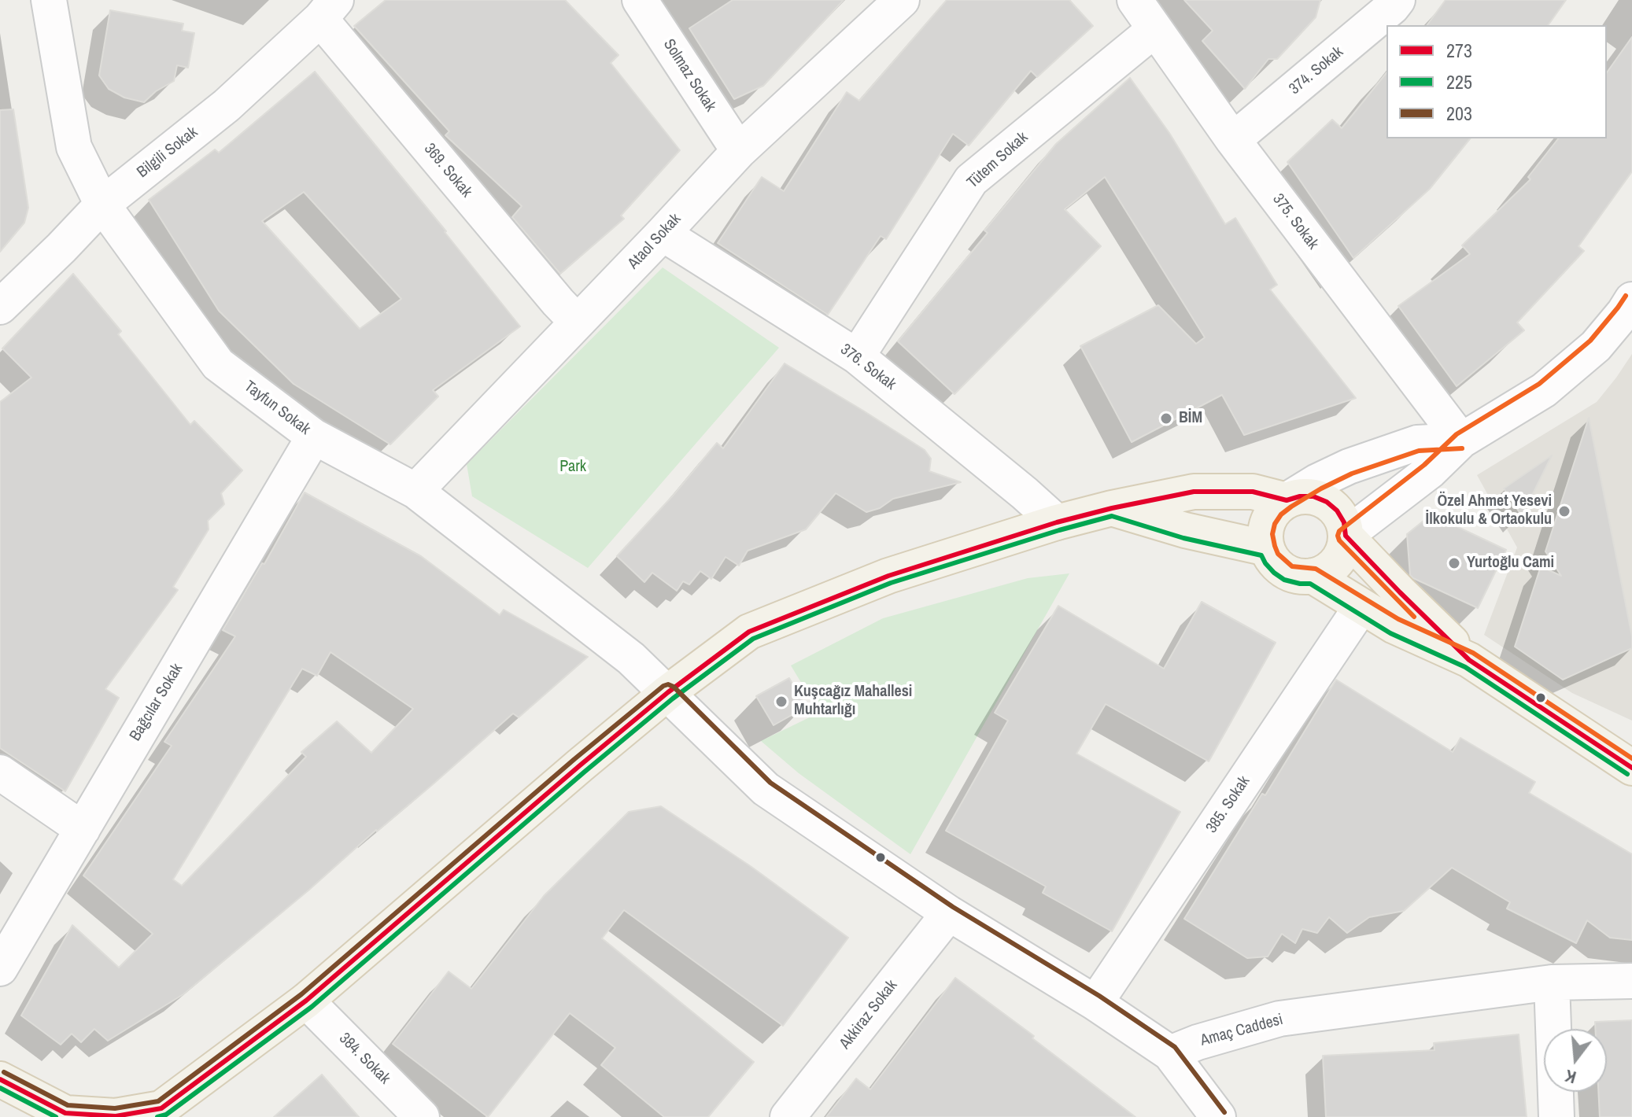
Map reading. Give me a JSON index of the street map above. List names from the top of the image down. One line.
{"streets":{"street":["374. Sokak","Solmaz Sokak","Bilgili Sokak","Tütem Sokak","369. Sokak","375. Sokak","Ataol Sokak","376. Sokak","Tayfun Sokak","Bağcılar Sokak","385. Sokak","Akkiraz Sokak","Amaç Caddesi","384. Sokak"]},"crossings":[["374. Sokak","375. Sokak"],["Solmaz Sokak","Ataol Sokak"],["Bilgili Sokak","369. Sokak"],["Bilgili Sokak","Tayfun Sokak"],["Tütem Sokak","375. Sokak"],["Tütem Sokak","376. Sokak"],["369. Sokak","Ataol Sokak"],["Ataol Sokak","376. Sokak"],["Ataol Sokak","Tayfun Sokak"],["Tayfun Sokak","Bağcılar Sokak"]],"parks":["Park"],"places":["BİM","Özel Ahmet Yesevi İlkokulu & Ortaokulu","Yurtoğlu Cami","Kuşcağız Mahallesi Muhtarlığı"],"lines":["transit line 273","transit line 225","transit line 203"],"legend":["273","225","203"],"north":"bottom"}
